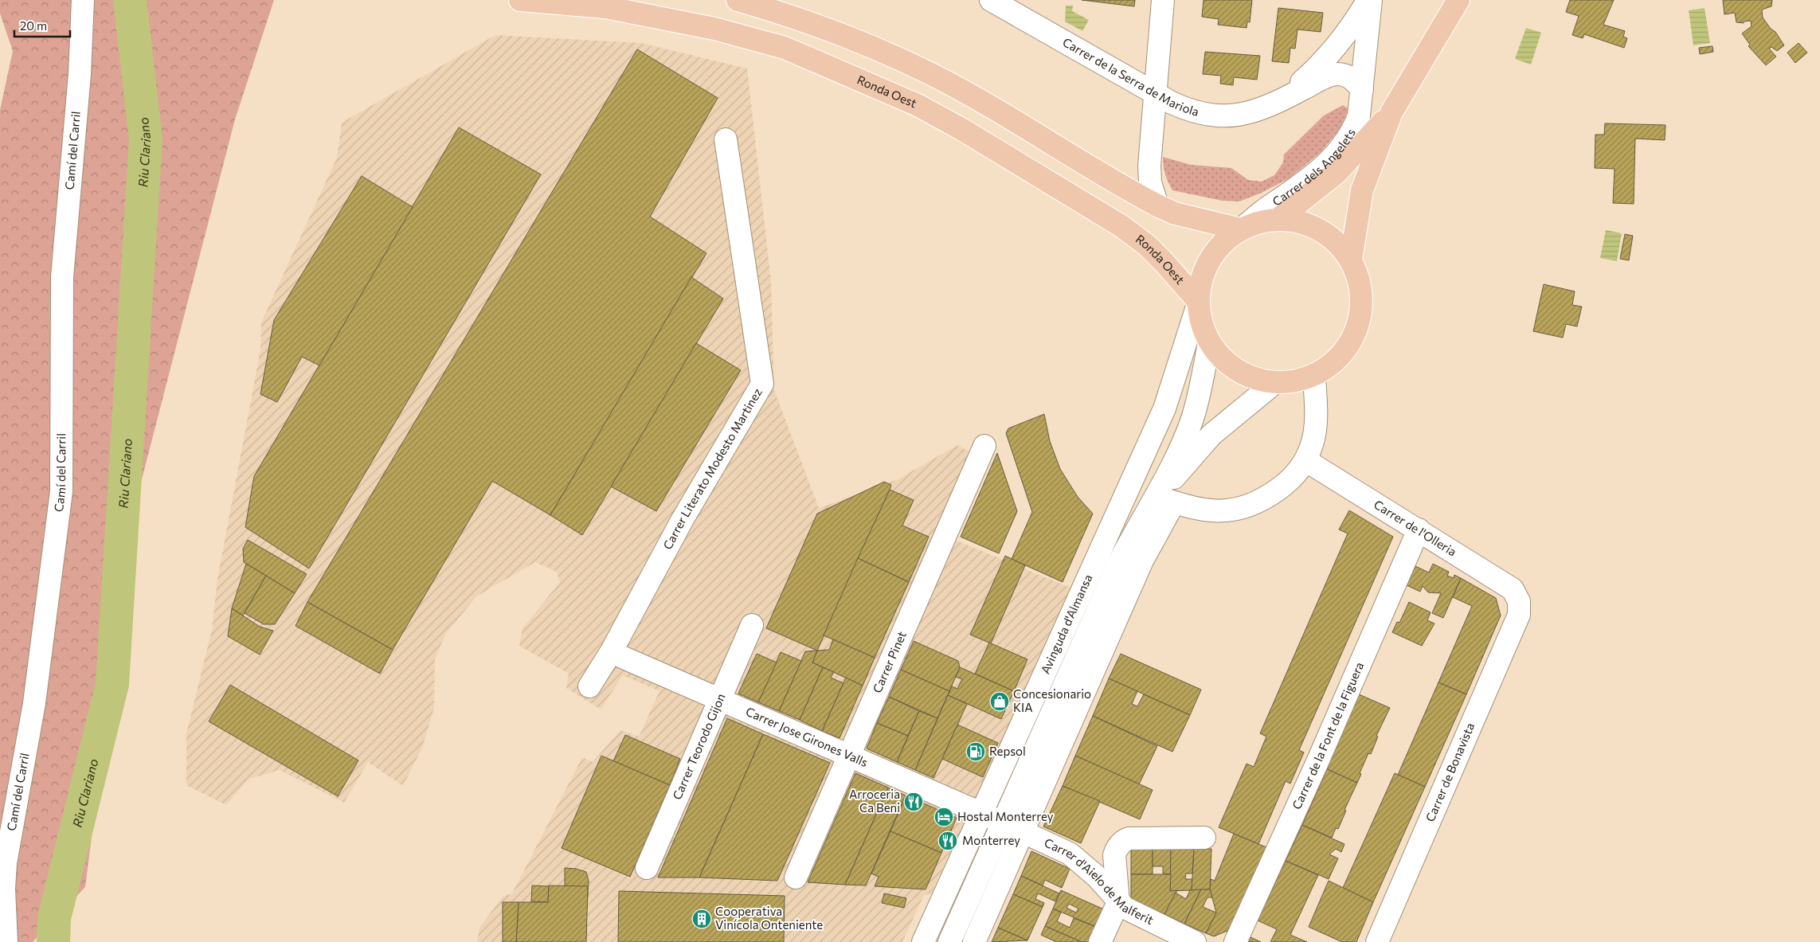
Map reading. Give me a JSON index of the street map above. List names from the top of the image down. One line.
{"streets":{"main road":["Ronda Oest"],"street":["Carrer de la Serra de Mariola","Camí del Carril","Carrer dels Angelets","Carrer Literato Modesto Martinez","Carrer de l'Olleria","Avinguda d'Almansa","Carrer Pinet","Carrer de la Font de la Figuera","Carrer Jose Girones Valls","Carrer Teorodo Gijon","Carrer de Bonavista","Carrer d'Aielo de Malferit"]},"crossings":[["Carrer de la Serra de Mariola","Carrer dels Angelets"],["Ronda Oest","Avinguda d'Almansa"],["Carrer Literato Modesto Martinez","Carrer Jose Girones Valls"],["Carrer de l'Olleria","Carrer de la Font de la Figuera"],["Carrer de l'Olleria","Carrer de Bonavista"],["Avinguda d'Almansa","Carrer Jose Girones Valls"],["Avinguda d'Almansa","Carrer d'Aielo de Malferit"],["Carrer Pinet","Carrer Jose Girones Valls"],["Carrer Jose Girones Valls","Carrer Teorodo Gijon"],["Carrer Jose Girones Valls","Carrer d'Aielo de Malferit"]],"water":["Riu Clariano"],"places":{"shop":["Concesionario KIA"],"fuel station":["Repsol"],"restaurant":["Arroceria Ca Beni","Monterrey"],"hotel":["Hostal Monterrey"],"building":["Cooperativa Vinícola Onteniente"]},"scale_bar":"20 m"}
